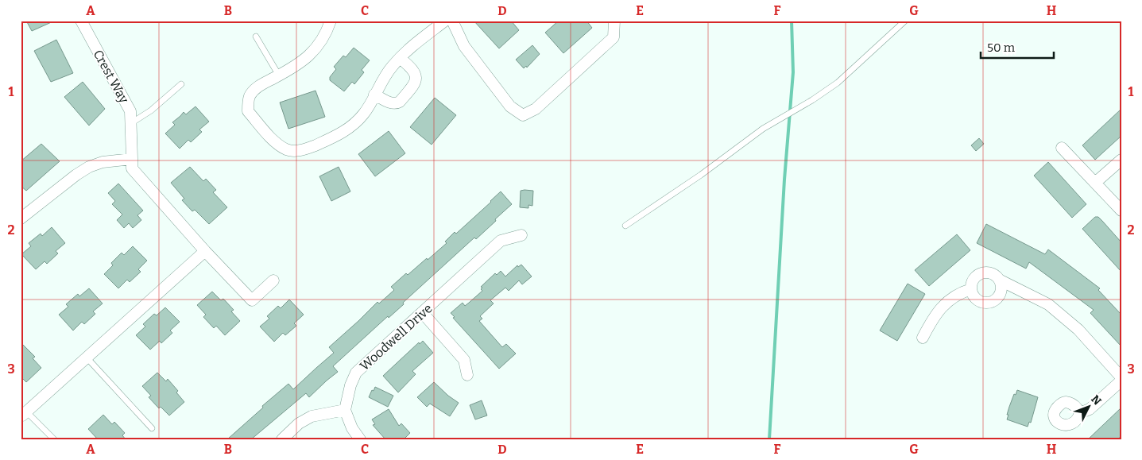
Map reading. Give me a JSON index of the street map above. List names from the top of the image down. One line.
{"streets":{"street":["Crest Way","Woodwell Drive"]},"scale_bar":"50 m","north":"top right","grid":{"columns":["A","B","C","D","E","F","G","H"],"rows":["1","2","3"]}}
